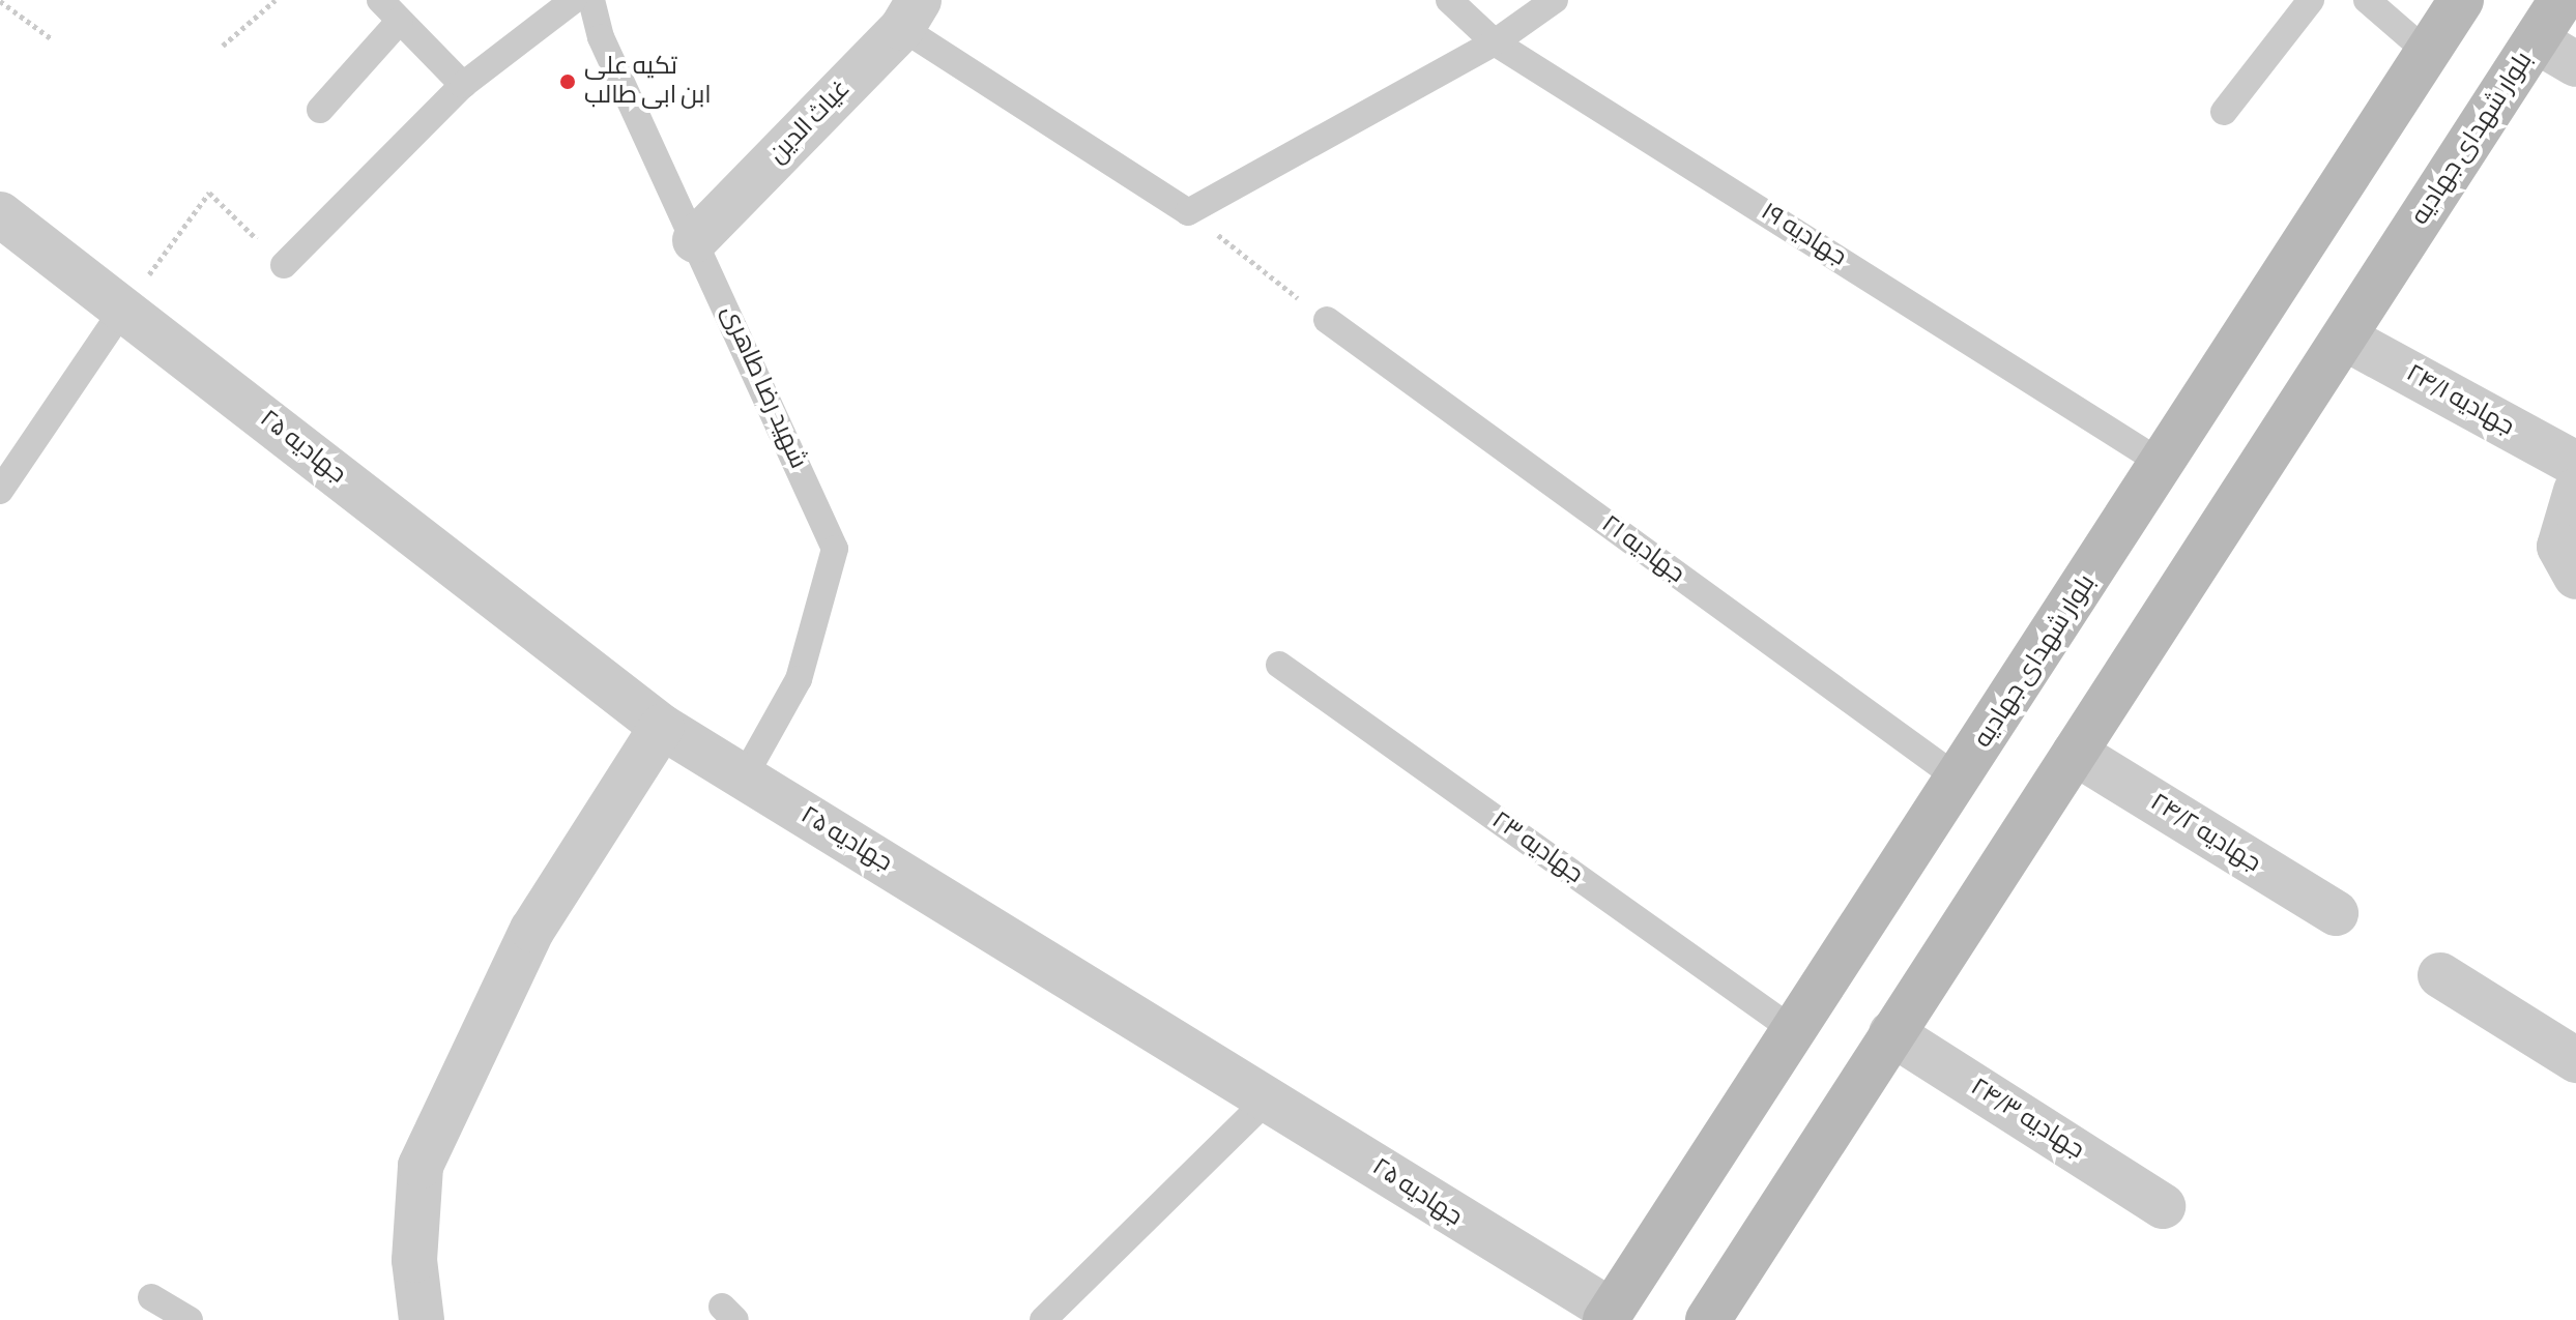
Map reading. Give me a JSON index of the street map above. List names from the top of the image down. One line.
{"streets":{"main road":["بلوار شهدای جهادیه"],"street":["غیاث الدین","جهادیه ۲۴/۱","جهادیه ۲۵","جهادیه ۲۴/۲","جهادیه ۲۴/۳"],"lane":["جهادیه ۱۹","شهید رضا طاهری","جهادیه ۲۱","جهادیه ۲۳"]},"crossings":[["غیاث الدین","شهید رضا طاهری"],["بلوار شهدای جهادیه","جهادیه ۱۹"],["بلوار شهدای جهادیه","جهادیه ۲۴/۱"],["بلوار شهدای جهادیه","جهادیه ۲۵"],["بلوار شهدای جهادیه","جهادیه ۲۱"],["بلوار شهدای جهادیه","جهادیه ۲۴/۲"],["بلوار شهدای جهادیه","جهادیه ۲۳"],["بلوار شهدای جهادیه","جهادیه ۲۴/۳"],["شهید رضا طاهری","جهادیه ۲۵"]],"places":["تکیه علی ابن ابی طالب"]}
